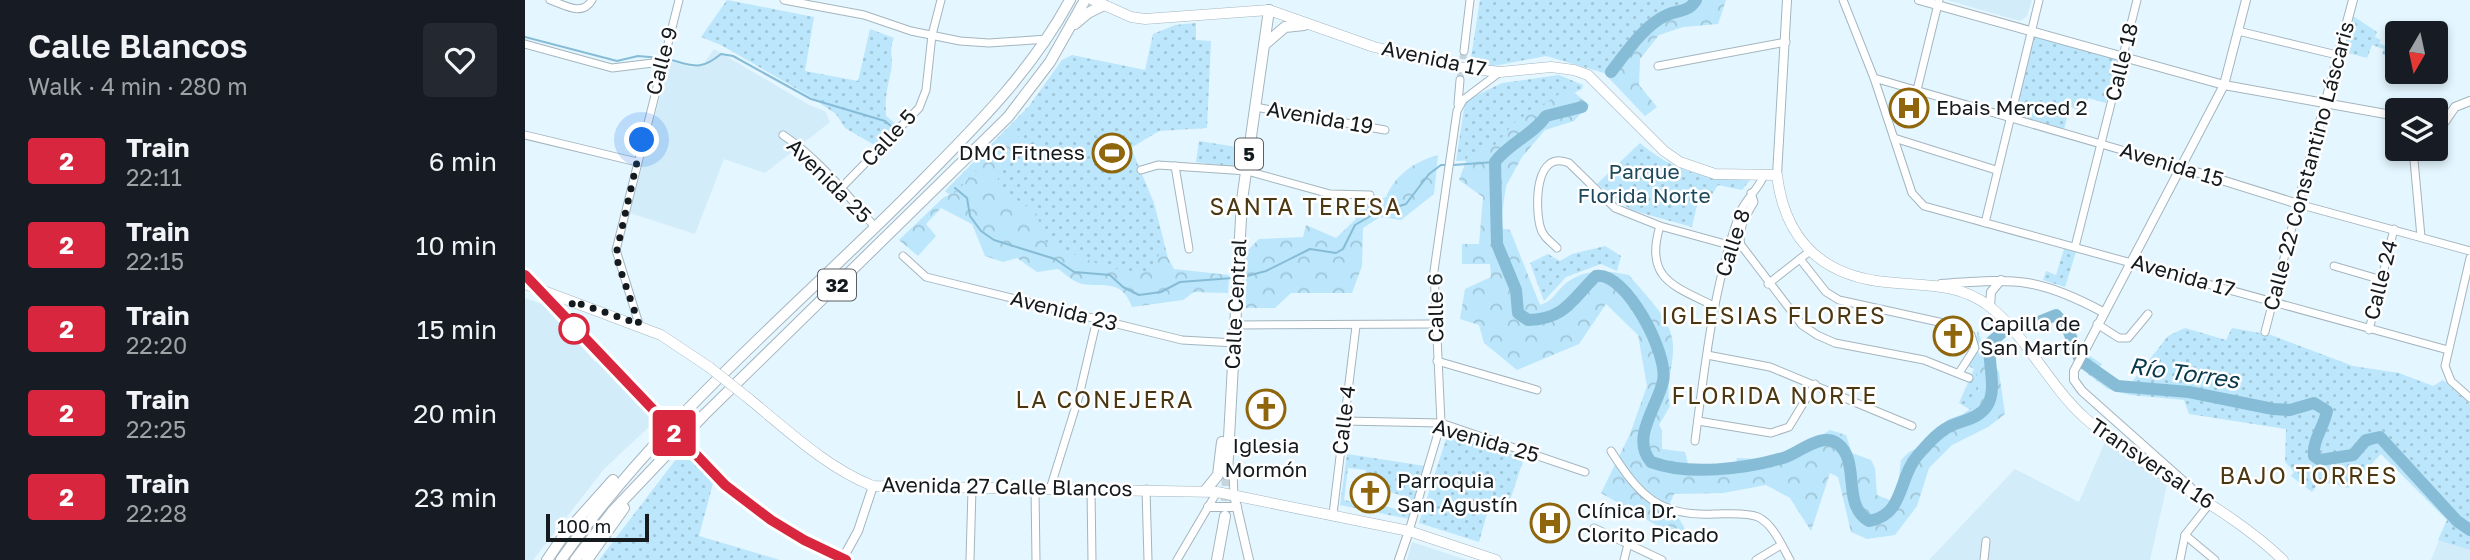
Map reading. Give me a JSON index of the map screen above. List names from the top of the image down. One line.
{"streets":{"main road":["Avenida 17","5","32","Calle Central","Transversal 16","Avenida 27 Calle Blancos"],"street":["Calle 9","Calle 18","Avenida 19","Calle 5","Avenida 15","Calle 22 Constantino Láscaris","Avenida 25","Calle 8","Calle 24","Calle 6","Avenida 23","Calle 4"]},"crossings":[["Avenida 17","Calle 18"],["Avenida 17","Calle 22 Constantino Láscaris"],["Avenida 17","Calle 8"],["Avenida 17","Calle 24"],["Avenida 17","Calle Central"],["Calle 9","Avenida 27 Calle Blancos"],["Calle 18","Avenida 15"],["Avenida 19","Calle Central"],["Calle 5","Avenida 25"],["Avenida 15","Calle 22 Constantino Láscaris"],["Avenida 15","Calle 24"],["Avenida 25","32"],["Avenida 25","Calle 6"],["Avenida 25","Calle 4"],["Calle Central","Avenida 23"],["Calle 6","Avenida 27 Calle Blancos"],["Calle 4","Avenida 27 Calle Blancos"]],"districts":["SANTA TERESA","IGLESIAS FLORES","FLORIDA NORTE","LA CONEJERA","BAJO TORRES"],"water":["Río Torres"],"parks":["Parque Florida Norte"],"places":{"hospital":["Ebais Merced 2","Clínica Dr. Clorito Picado"],"sports":["DMC Fitness"],"church":["Capilla de San Martín","Iglesia Mormón","Parroquia San Agustín"]},"scale_bar":"100 m","north":"bottom","page":{"heading":["Calle Blancos","Walk · 4 min · 280 m"],"on_map":"2","list":[{"mark":"2","name":"Train","note":"22:11","value":"6 min"},{"mark":"2","name":"Train","note":"22:15","value":"10 min"},{"mark":"2","name":"Train","note":"22:20","value":"15 min"},{"mark":"2","name":"Train","note":"22:25","value":"20 min"},{"mark":"2","name":"Train","note":"22:28","value":"23 min"}],"scale":"100 m"}}
